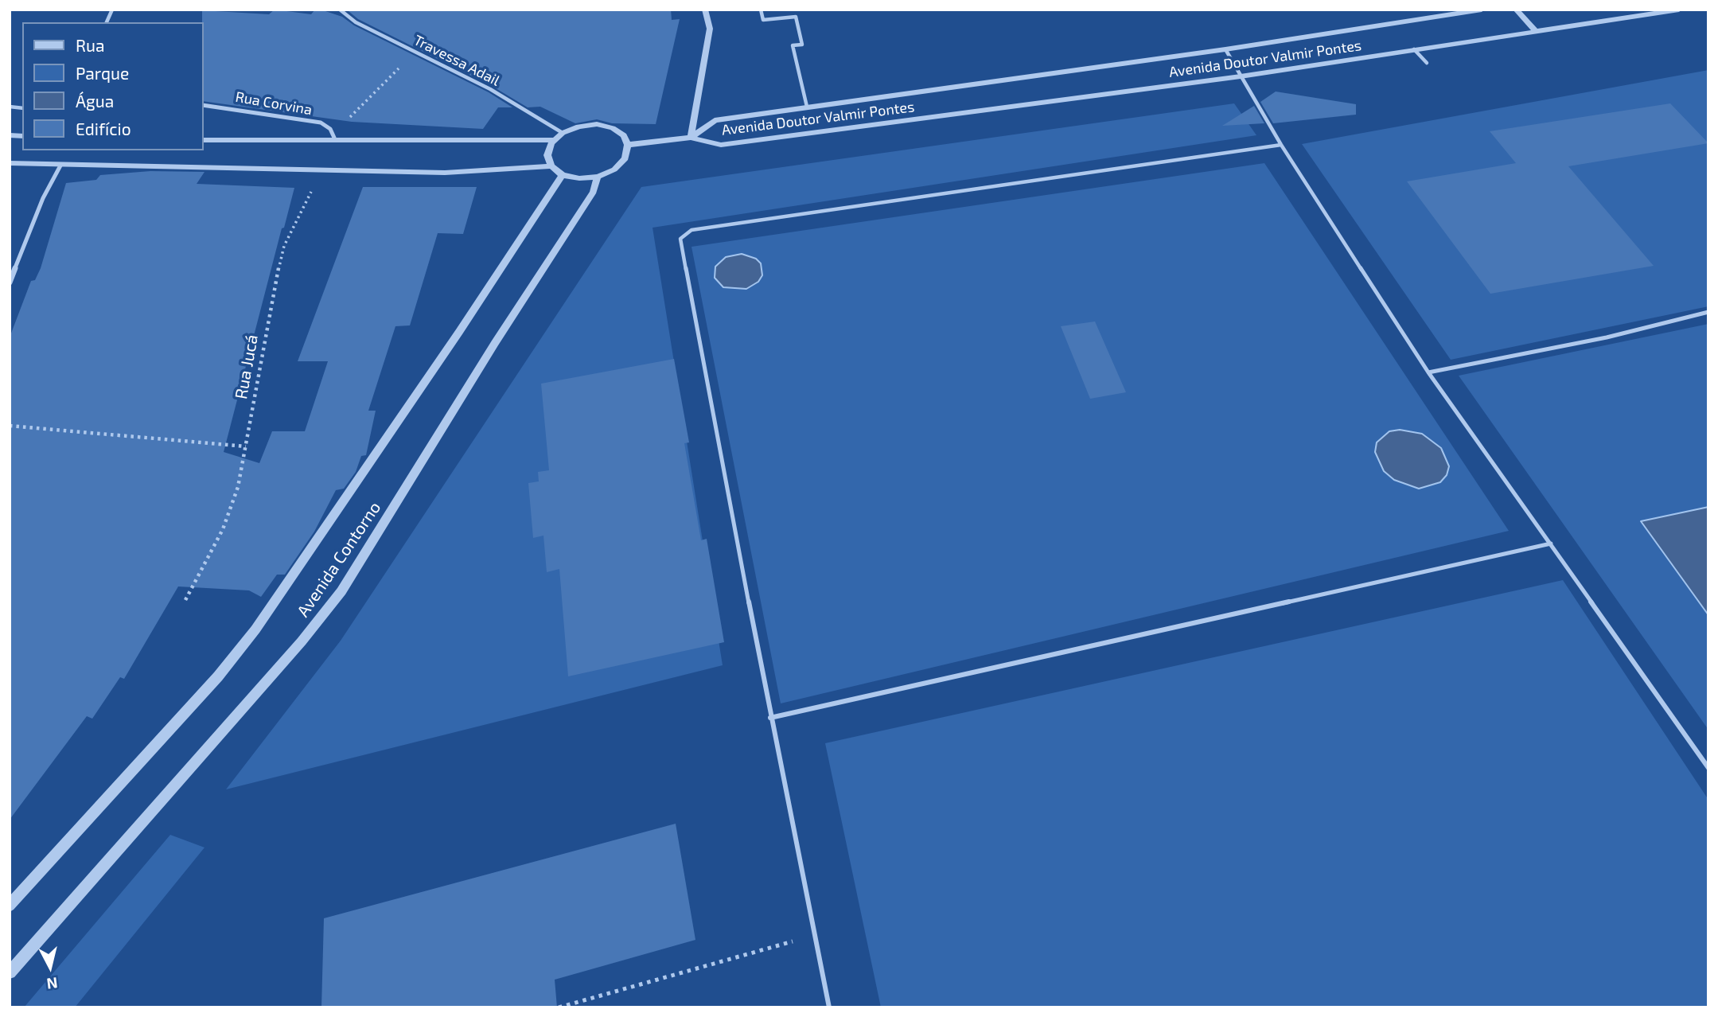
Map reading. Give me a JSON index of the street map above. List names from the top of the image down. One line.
{"streets":{"street":["Avenida Doutor Valmir Pontes","Rua Corvina","Avenida Contorno"],"lane":["Travessa Adail"],"path":["Rua Jucá"]},"crossings":[["Travessa Adail","Avenida Contorno"]],"legend":["Rua","Parque","Água","Edifício"],"north":"bottom"}
